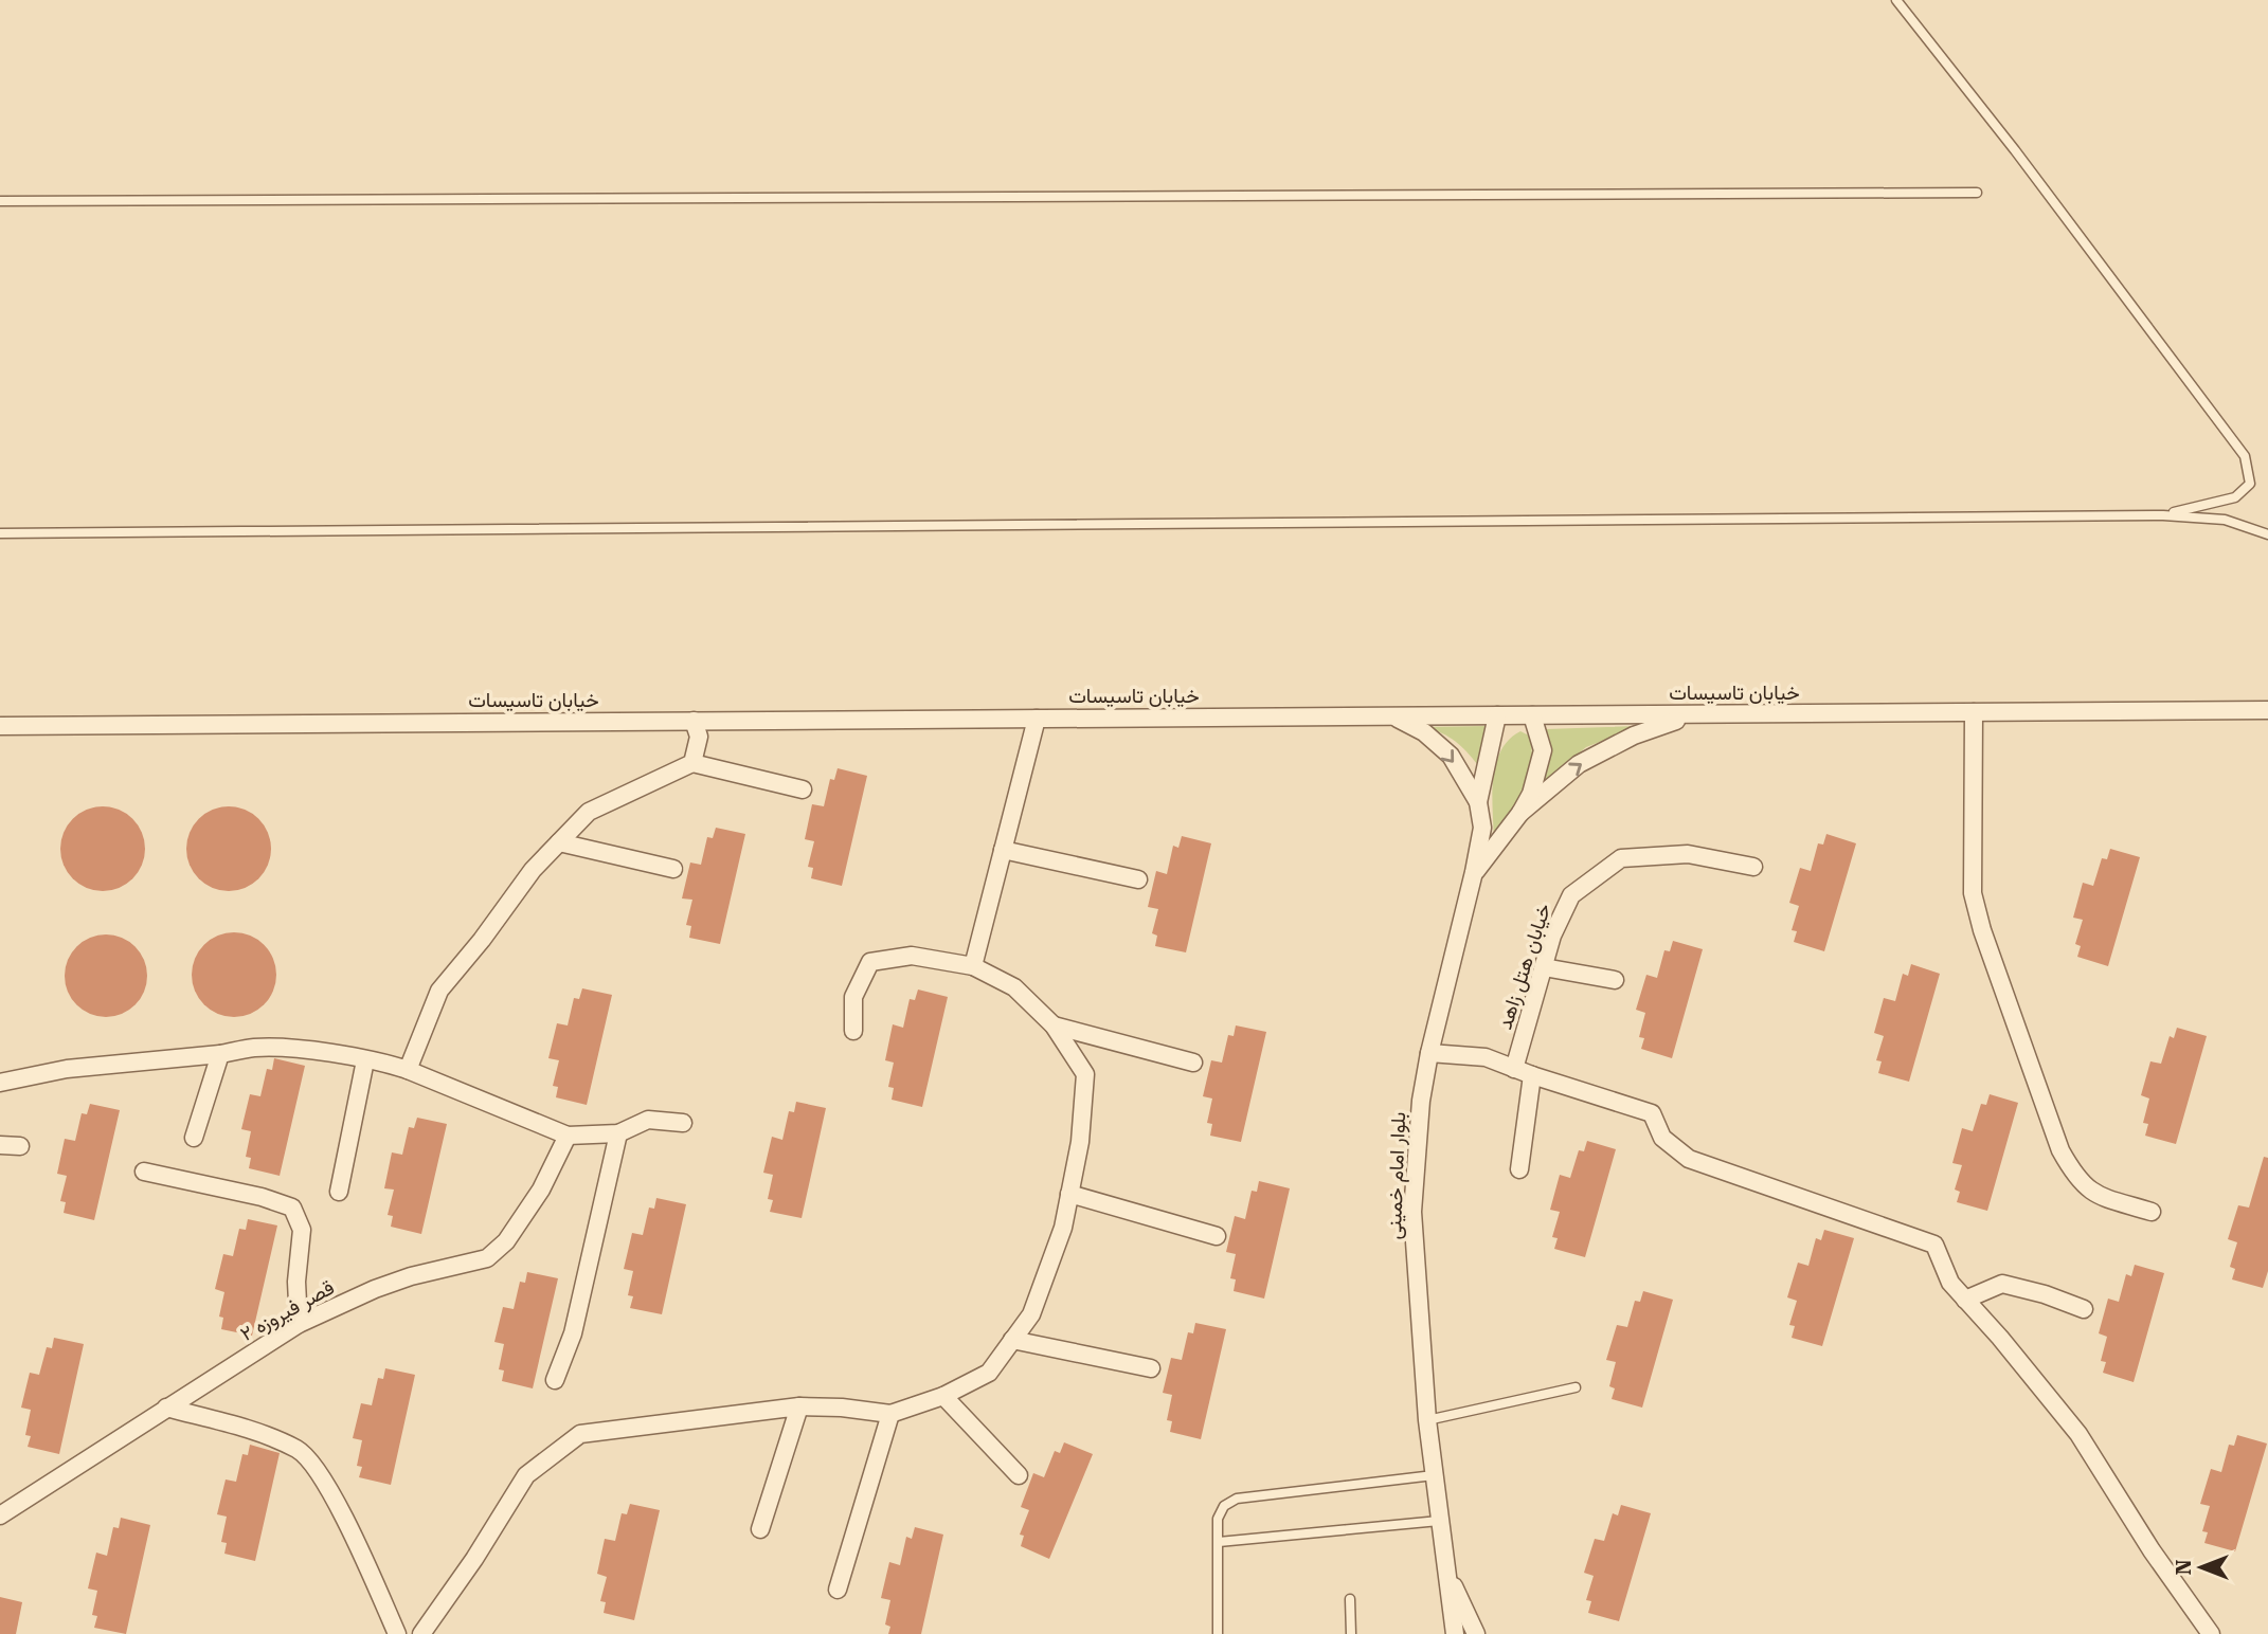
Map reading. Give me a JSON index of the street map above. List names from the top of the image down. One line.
{"streets":{"street":["خیابان تاسیسات","خیابان هتل زاهد","بلوار امام خمینی","قصر فیروزه ۲"]},"north":"left"}
